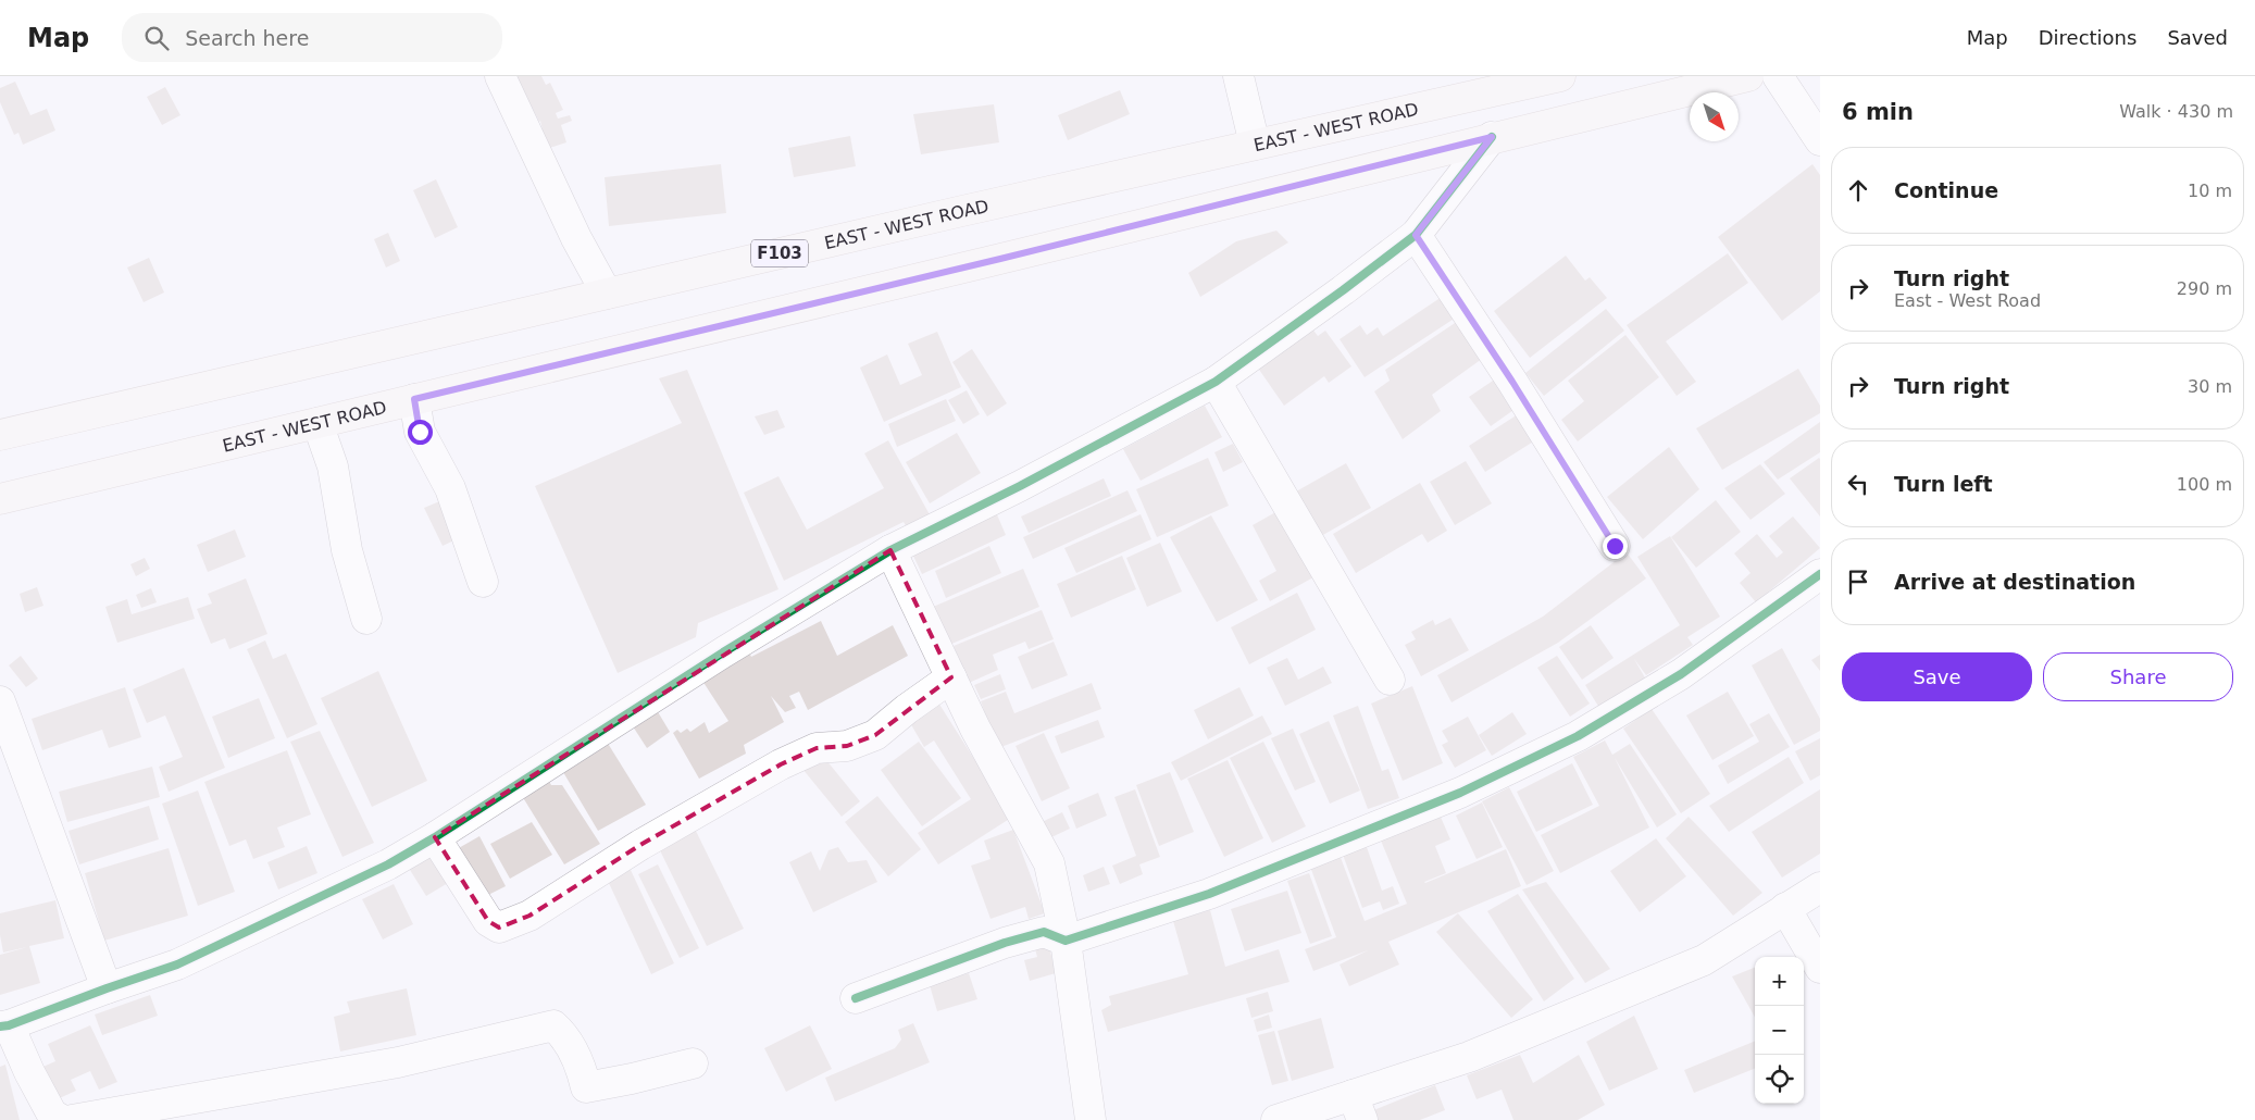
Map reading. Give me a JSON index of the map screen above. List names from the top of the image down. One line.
{"streets":{"main road":["EAST - WEST ROAD","F103"]},"north":"bottom right","page":{"header":"Map","search":"Search here","nav":["Map","Directions","Saved"],"heading":["6 min","Walk · 430 m"],"list":[["Continue","10 m"],["Turn right","East - West Road","290 m"],["Turn right","30 m"],["Turn left","100 m"],"Arrive at destination"],"buttons":["Save","Share"],"map_buttons":["+","−"]}}
